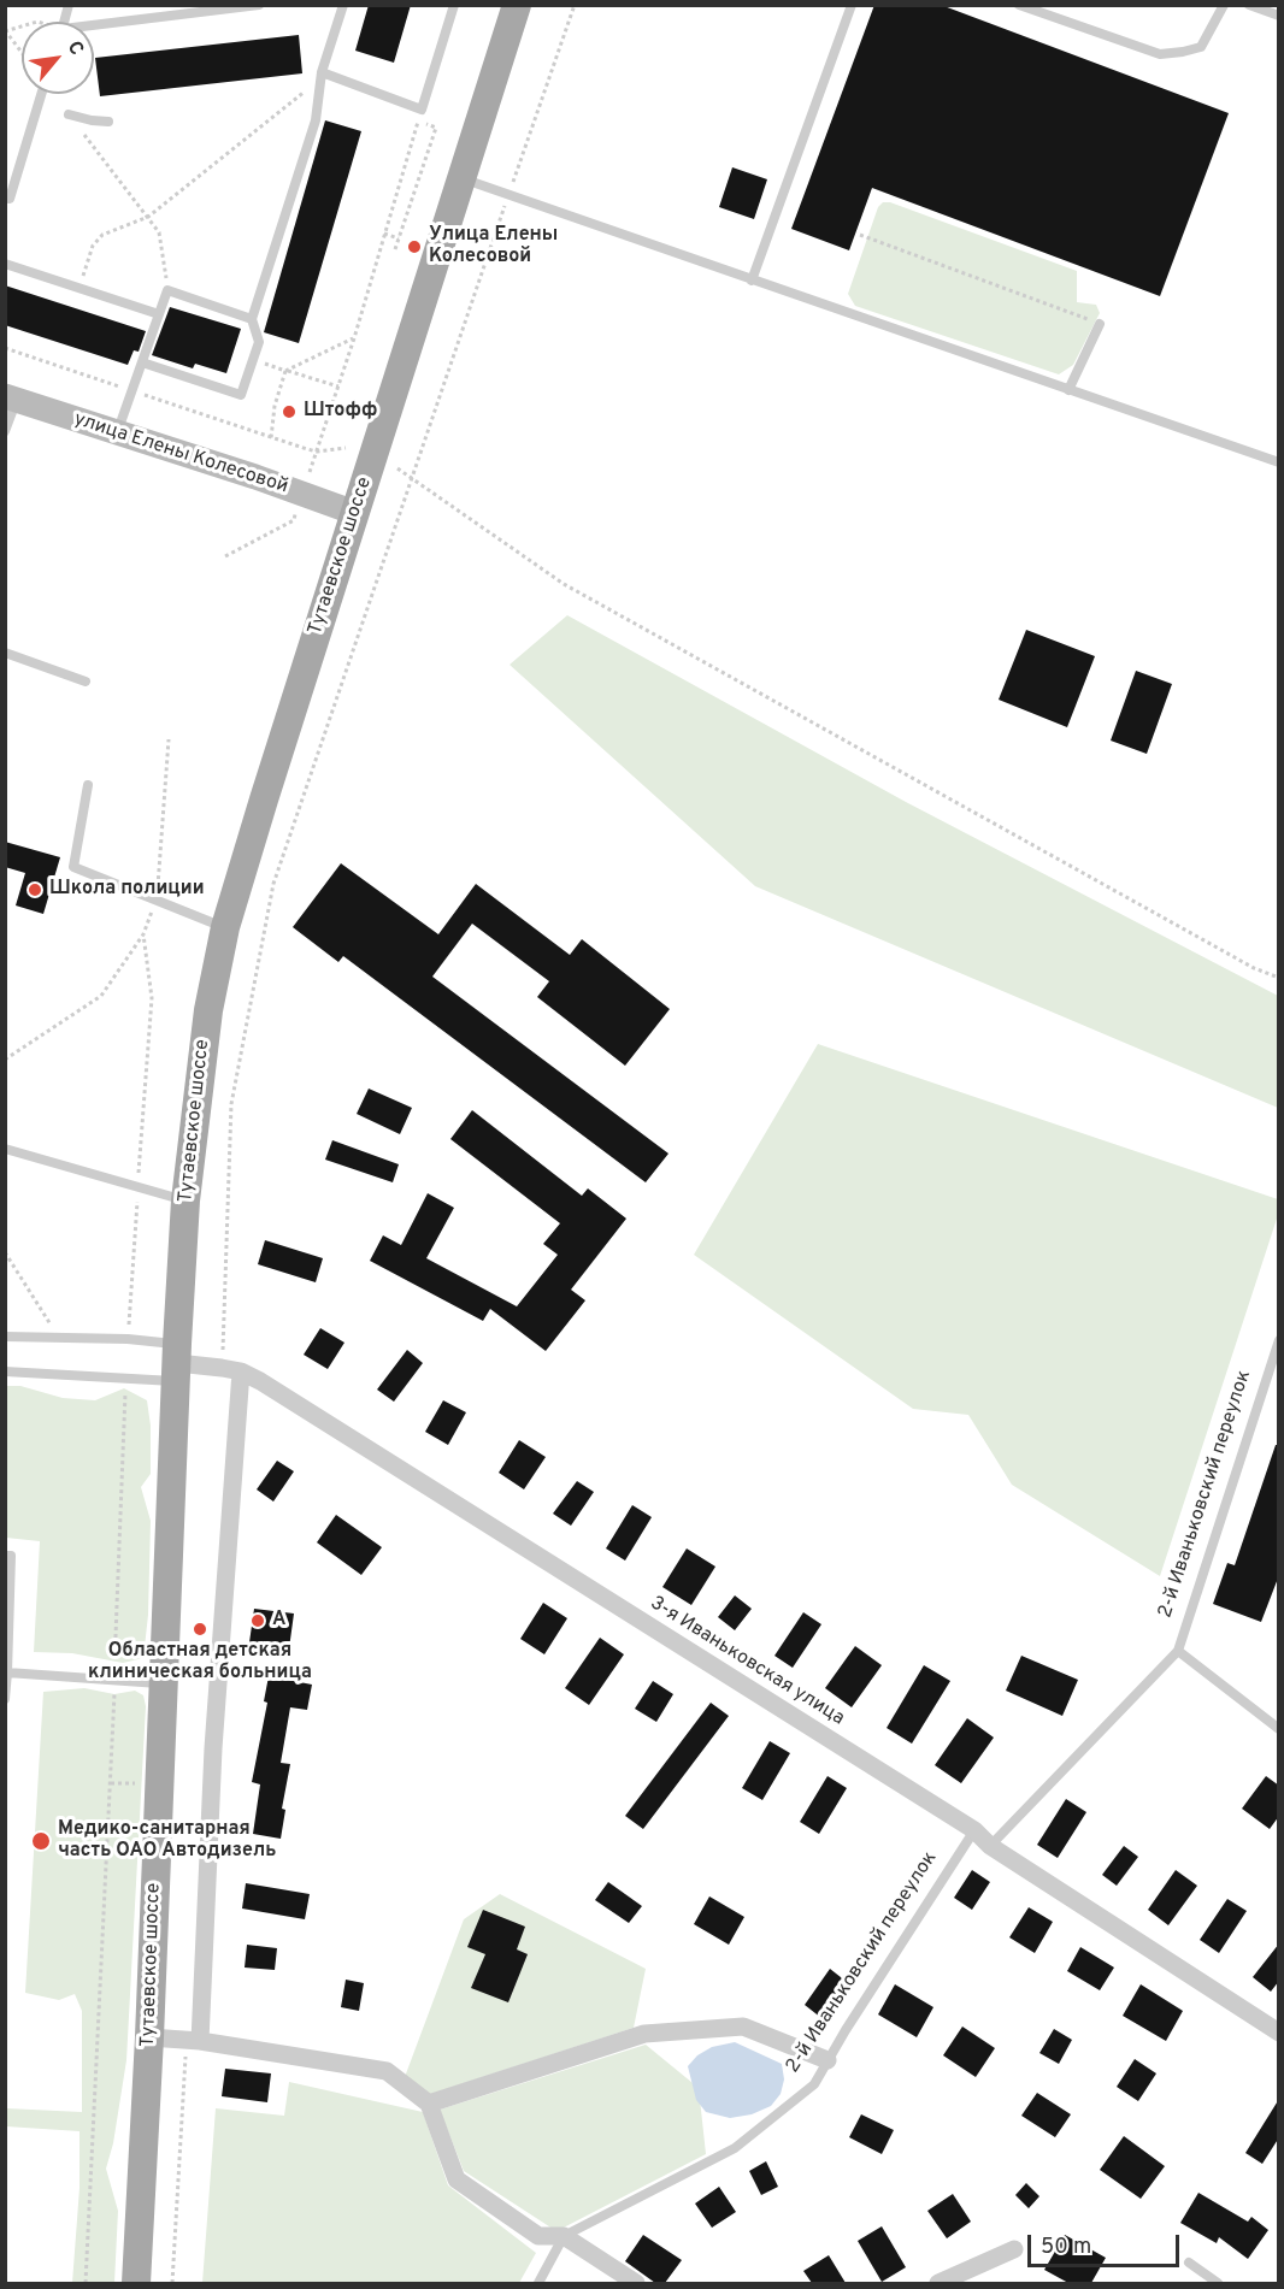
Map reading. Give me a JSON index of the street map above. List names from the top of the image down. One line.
{"streets":{"main road":["Тутаевское шоссе"],"street":["улица Елены Колесовой","3-я Иваньковская улица"],"lane":["2-й Иваньковский переулок"]},"crossings":[["улица Елены Колесовой","Тутаевское шоссе"],["Тутаевское шоссе","3-я Иваньковская улица"],["2-й Иваньковский переулок","3-я Иваньковская улица"]],"places":["Улица Елены Колесовой","Штофф","Школа полиции","А","Областная детская клиническая больница","Медико-санитарная часть ОАО Автодизель"],"scale_bar":"50 m","north":"top right"}
